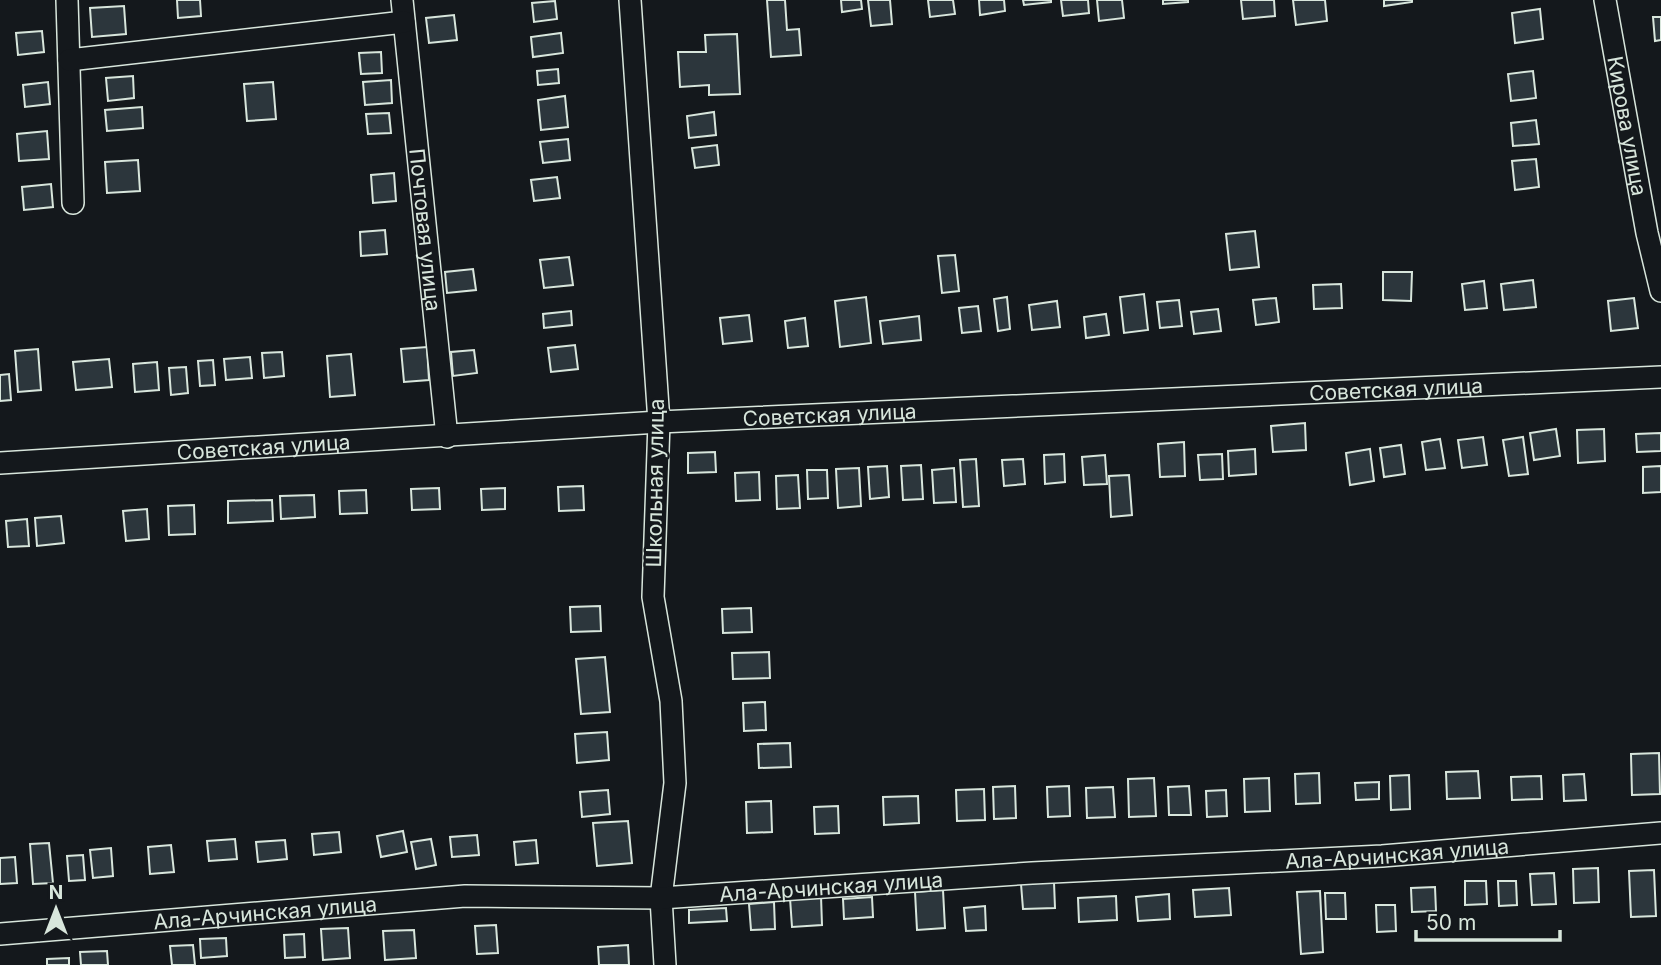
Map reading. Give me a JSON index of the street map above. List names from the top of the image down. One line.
{"streets":{"street":["Кирова улица","Почтовая улица","Советская улица","Школьная улица","Ала-Арчинская улица"]},"crossings":[["Почтовая улица","Советская улица"],["Советская улица","Школьная улица"],["Школьная улица","Ала-Арчинская улица"]],"scale_bar":"50 m","north":"top"}
